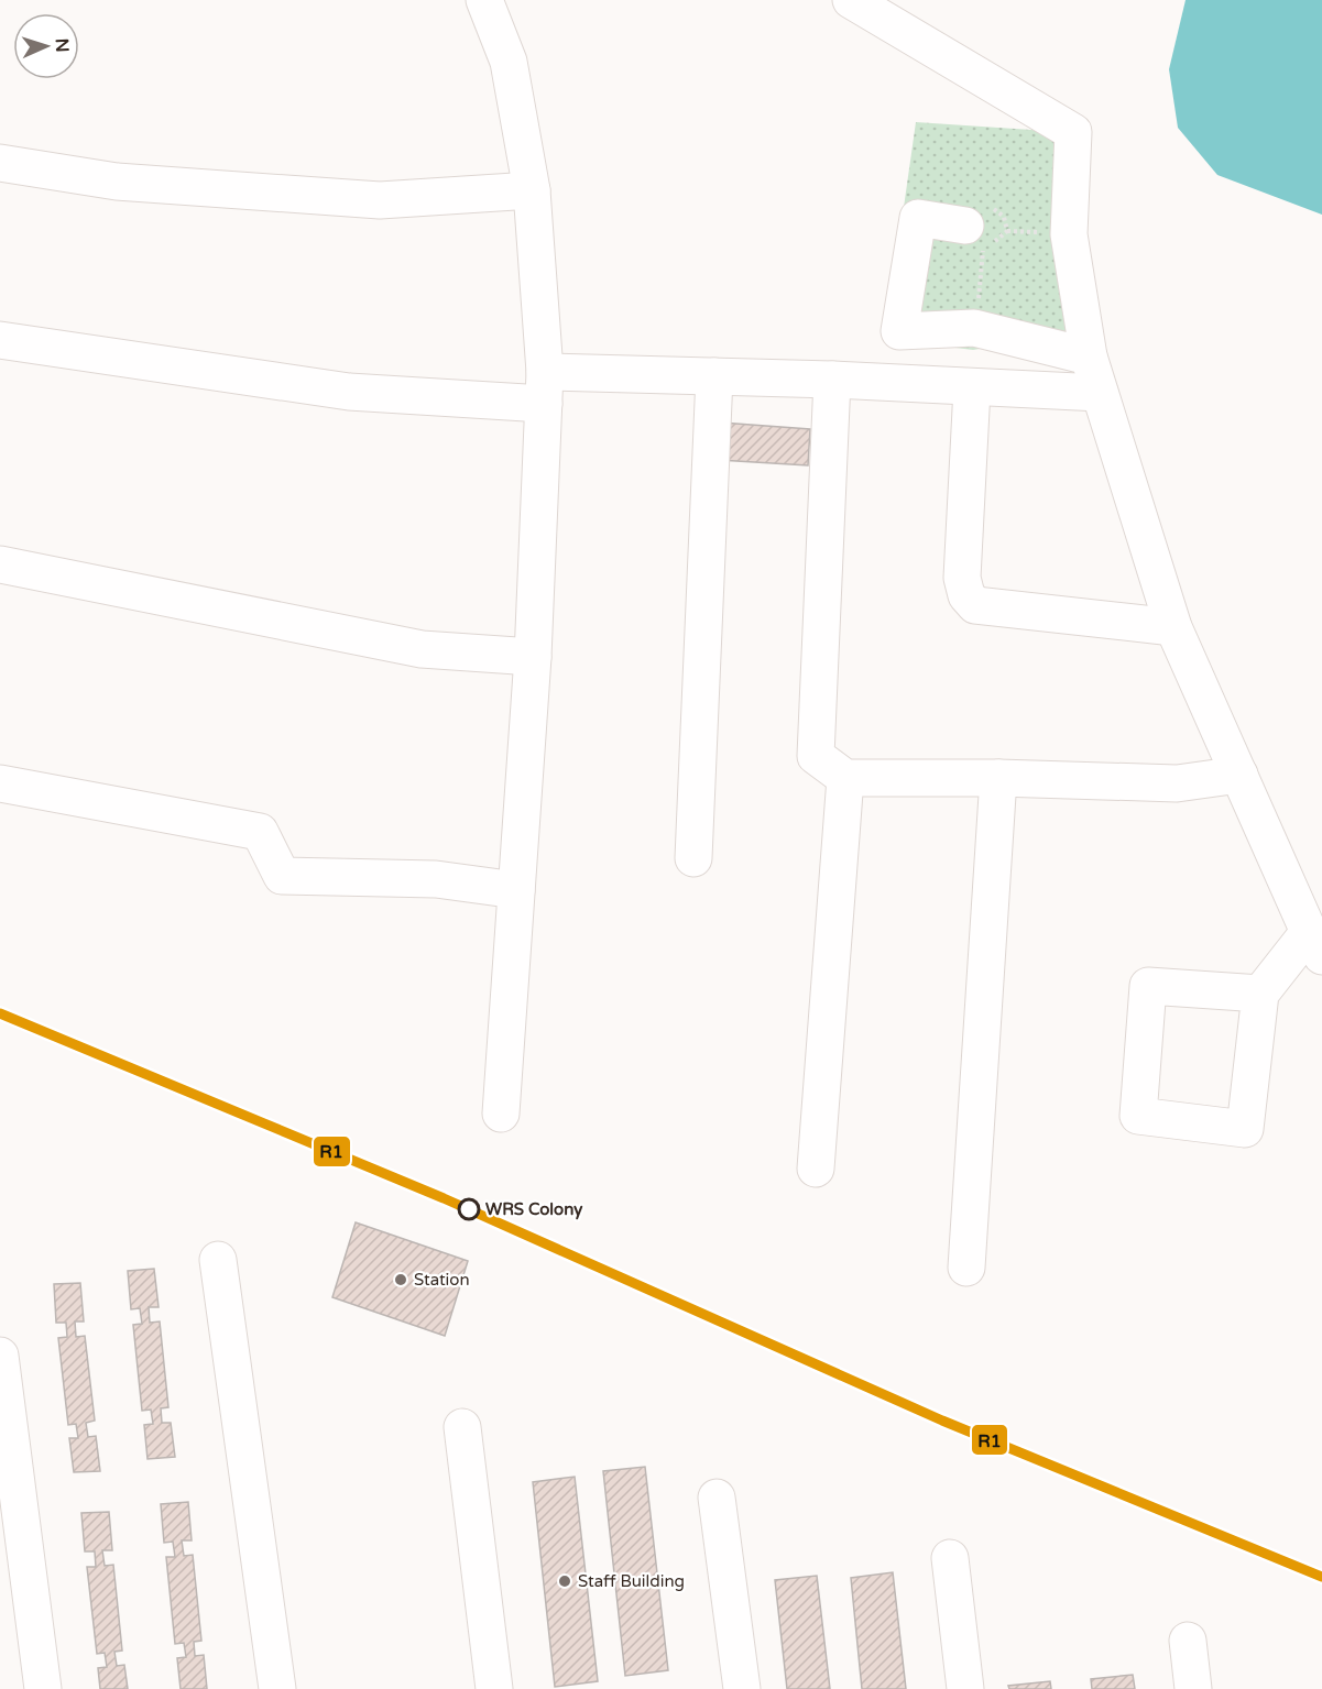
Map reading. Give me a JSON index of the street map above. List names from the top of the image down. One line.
{"places":["WRS Colony","Station","Staff Building"],"lines":["transit line R1"],"north":"right"}
